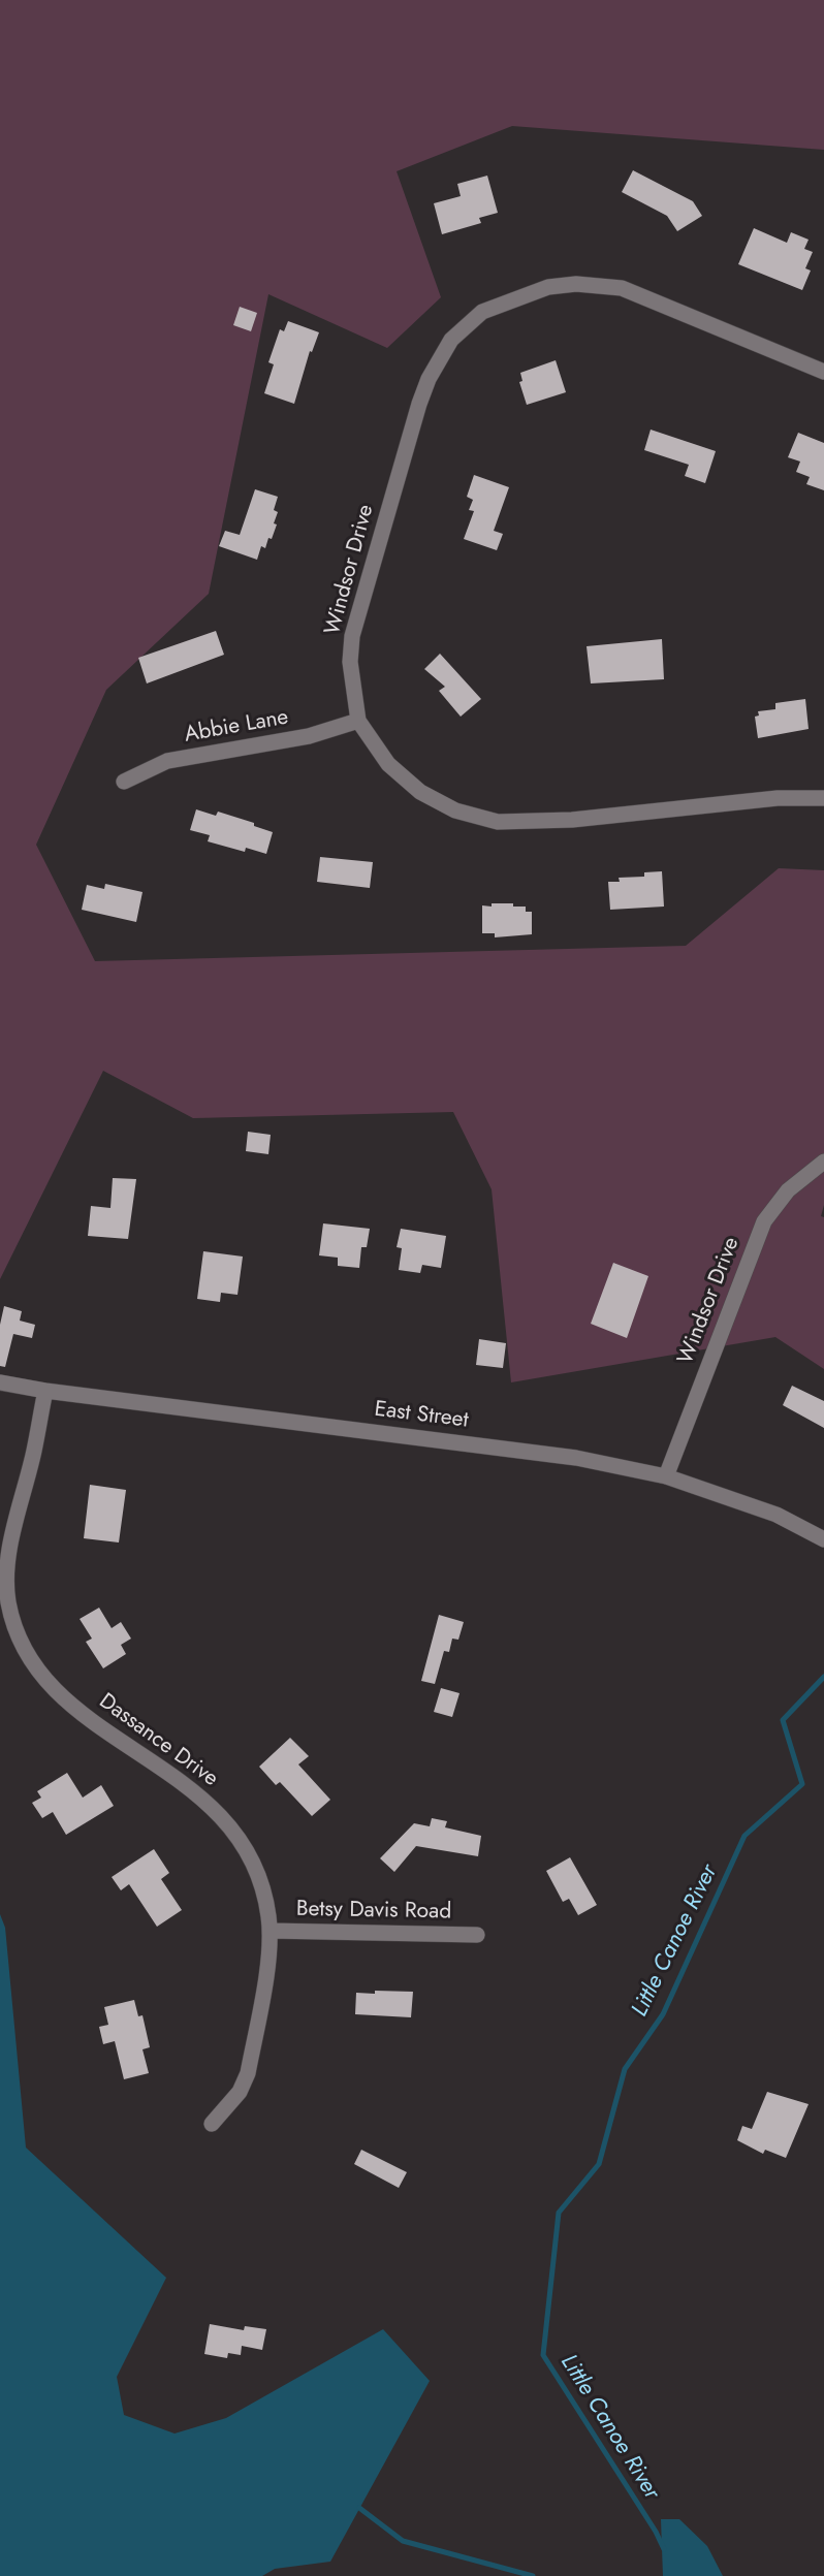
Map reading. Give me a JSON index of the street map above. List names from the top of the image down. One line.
{"streets":{"street":["Windsor Drive","Abbie Lane","East Street","Dassance Drive","Betsy Davis Road"]},"crossings":[["Windsor Drive","Abbie Lane"],["Windsor Drive","East Street"],["East Street","Dassance Drive"],["Dassance Drive","Betsy Davis Road"]],"water":["Little Canoe River"]}
